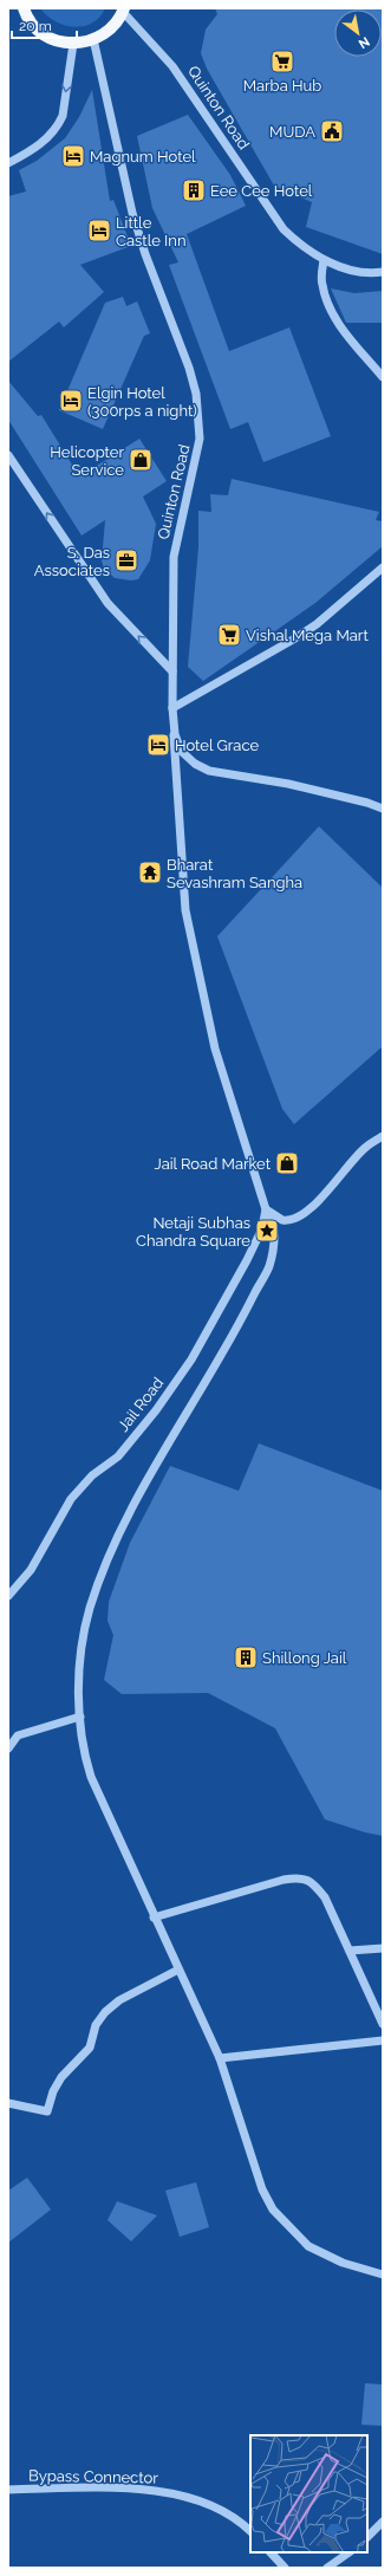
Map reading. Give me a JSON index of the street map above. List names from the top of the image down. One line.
{"streets":{"street":["Quinton Road","Jail Road","Bypass Connector"]},"places":{"supermarket":["Marba Hub","Vishal Mega Mart"],"public building":["MUDA"],"hotel":["Magnum Hotel","Little Castle Inn","Elgin Hotel (300rps a night)","Hotel Grace"],"building":["Eee Cee Hotel","Shillong Jail"],"shop":["Helicopter Service","Jail Road Market"],"office":["S. Das Associates"],"temple":["Bharat Sevashram Sangha"],"place":["Netaji Subhas Chandra Square"]},"scale_bar":"20 m","north":"bottom right"}
